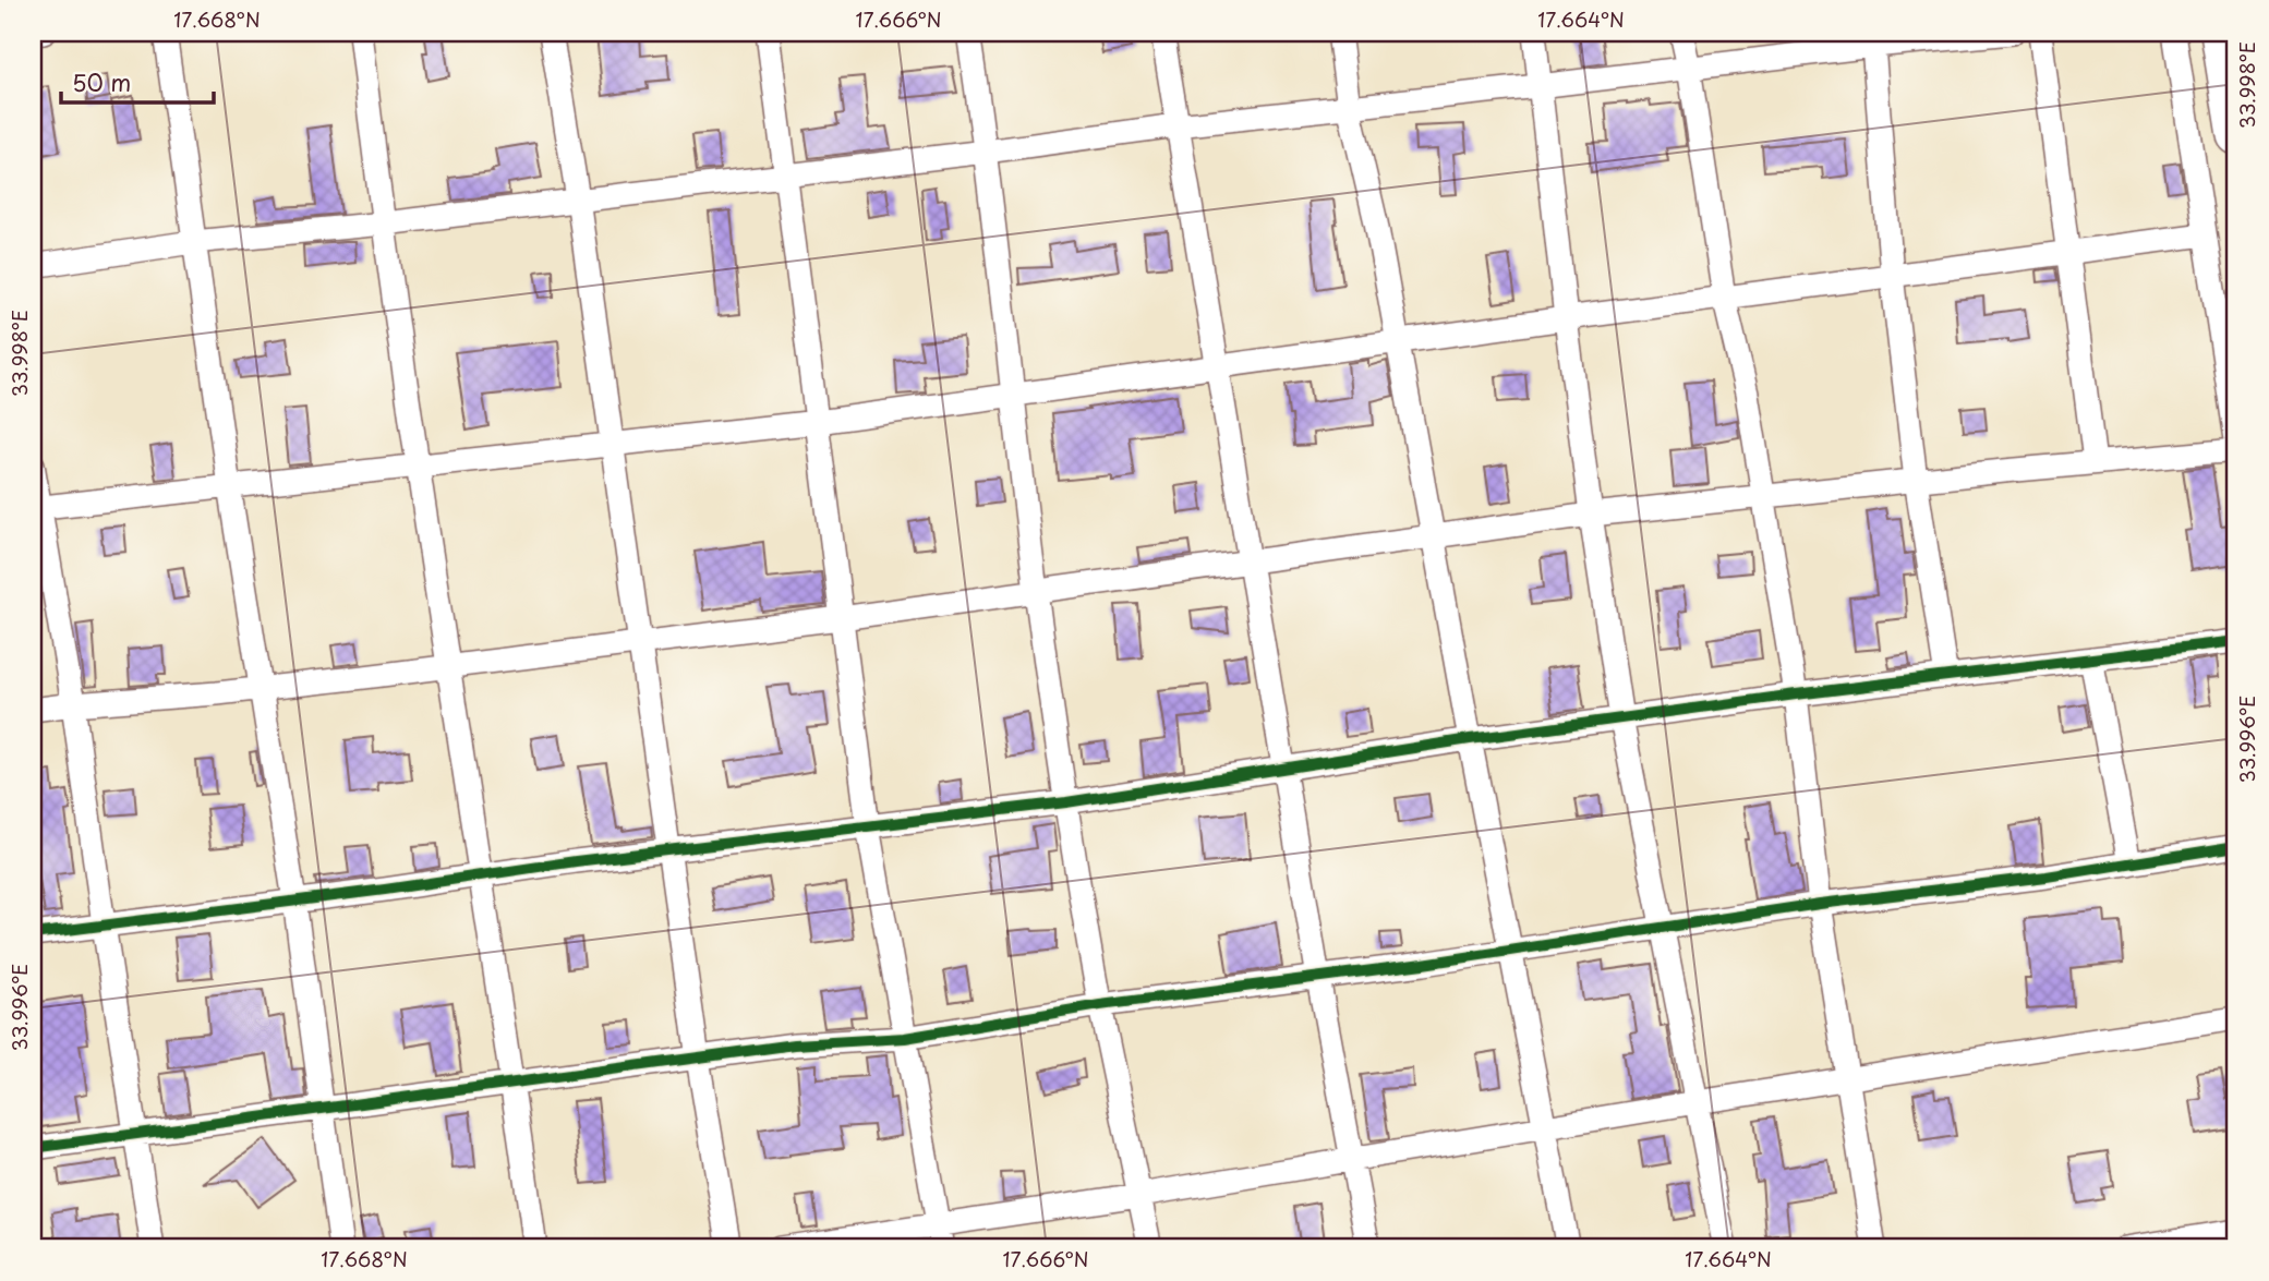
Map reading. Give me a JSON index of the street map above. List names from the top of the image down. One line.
{"scale_bar":"50 m","coordinates":["17.668°N","17.666°N","17.664°N","33.998°E","33.996°E"]}
